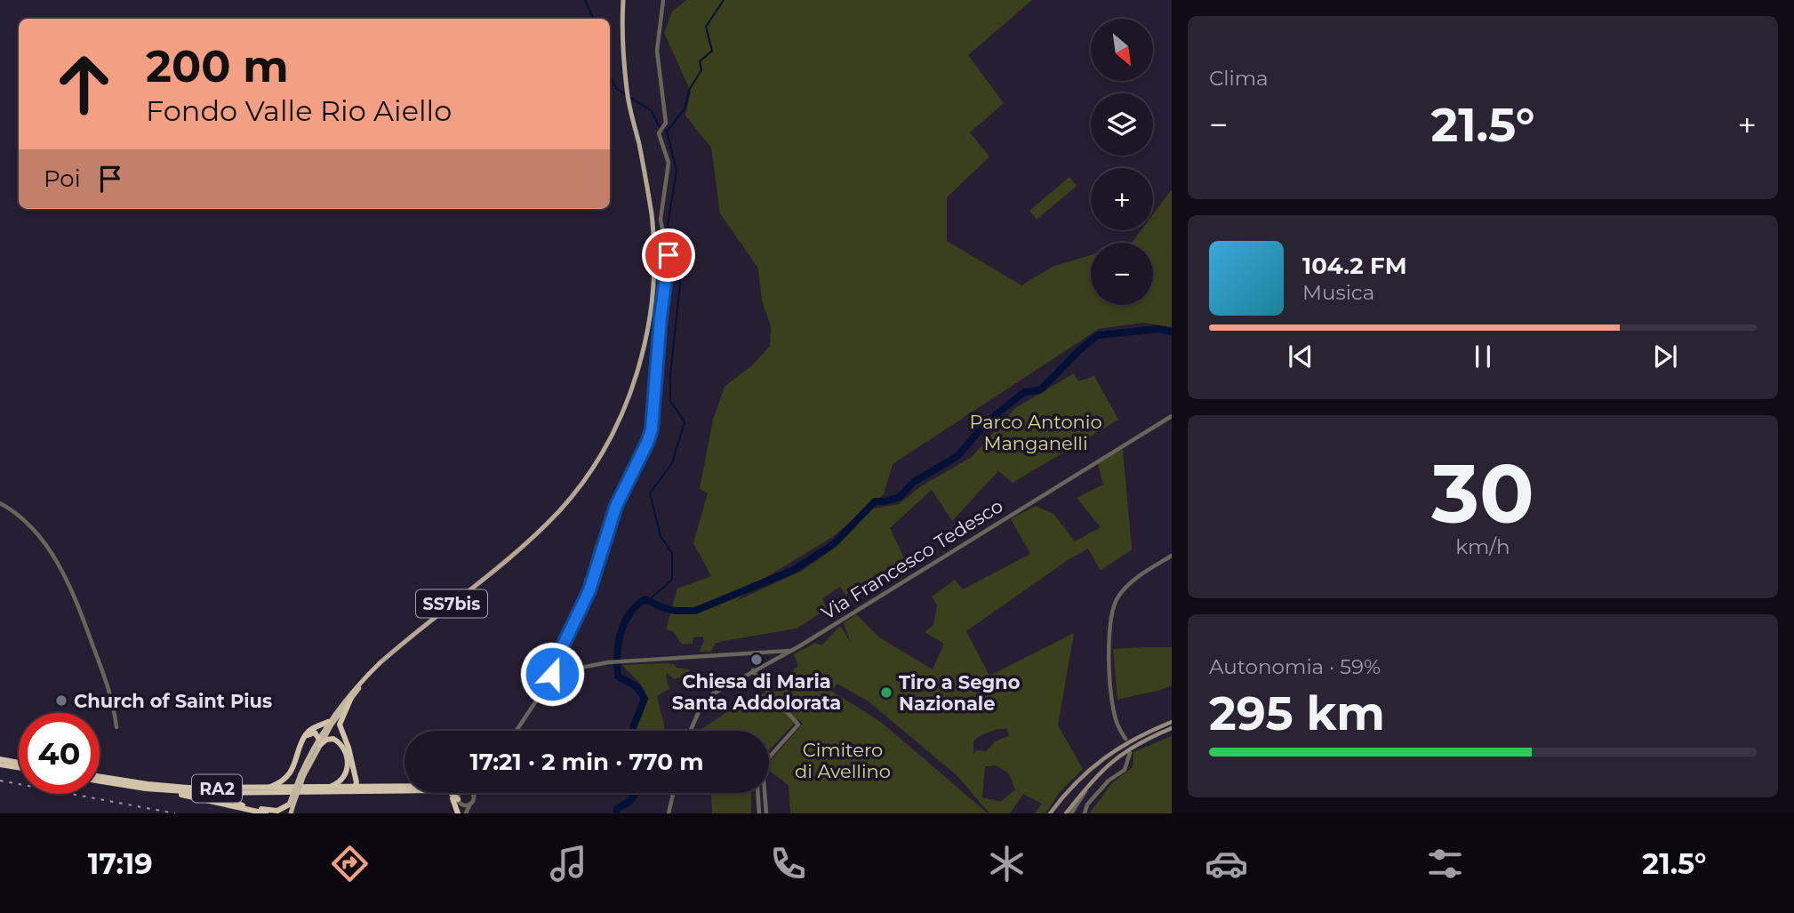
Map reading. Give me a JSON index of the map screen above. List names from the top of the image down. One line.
{"streets":{"highway":["SS7bis","RA2"],"street":["Via Francesco Tedesco"]},"parks":["Parco Antonio Manganelli","Cimitero di Avellino"],"places":["Chiesa di Maria Santa Addolorata","Tiro a Segno Nazionale","Church of Saint Pius"],"north":"bottom right","page":{"tile":["Clima",["30","km/h"],["Autonomia · 59%","295 km"]],"map_buttons":["+","−"],"turn":["200 m","Fondo Valle Rio Aiello"],"heat":["−","21.5°","+"],"then":"Poi","song":["104.2 FM","Musica"],"limit":"40","trip":"17:21 · 2 min · 770 m","tabs":["17:19","21.5°"]}}
